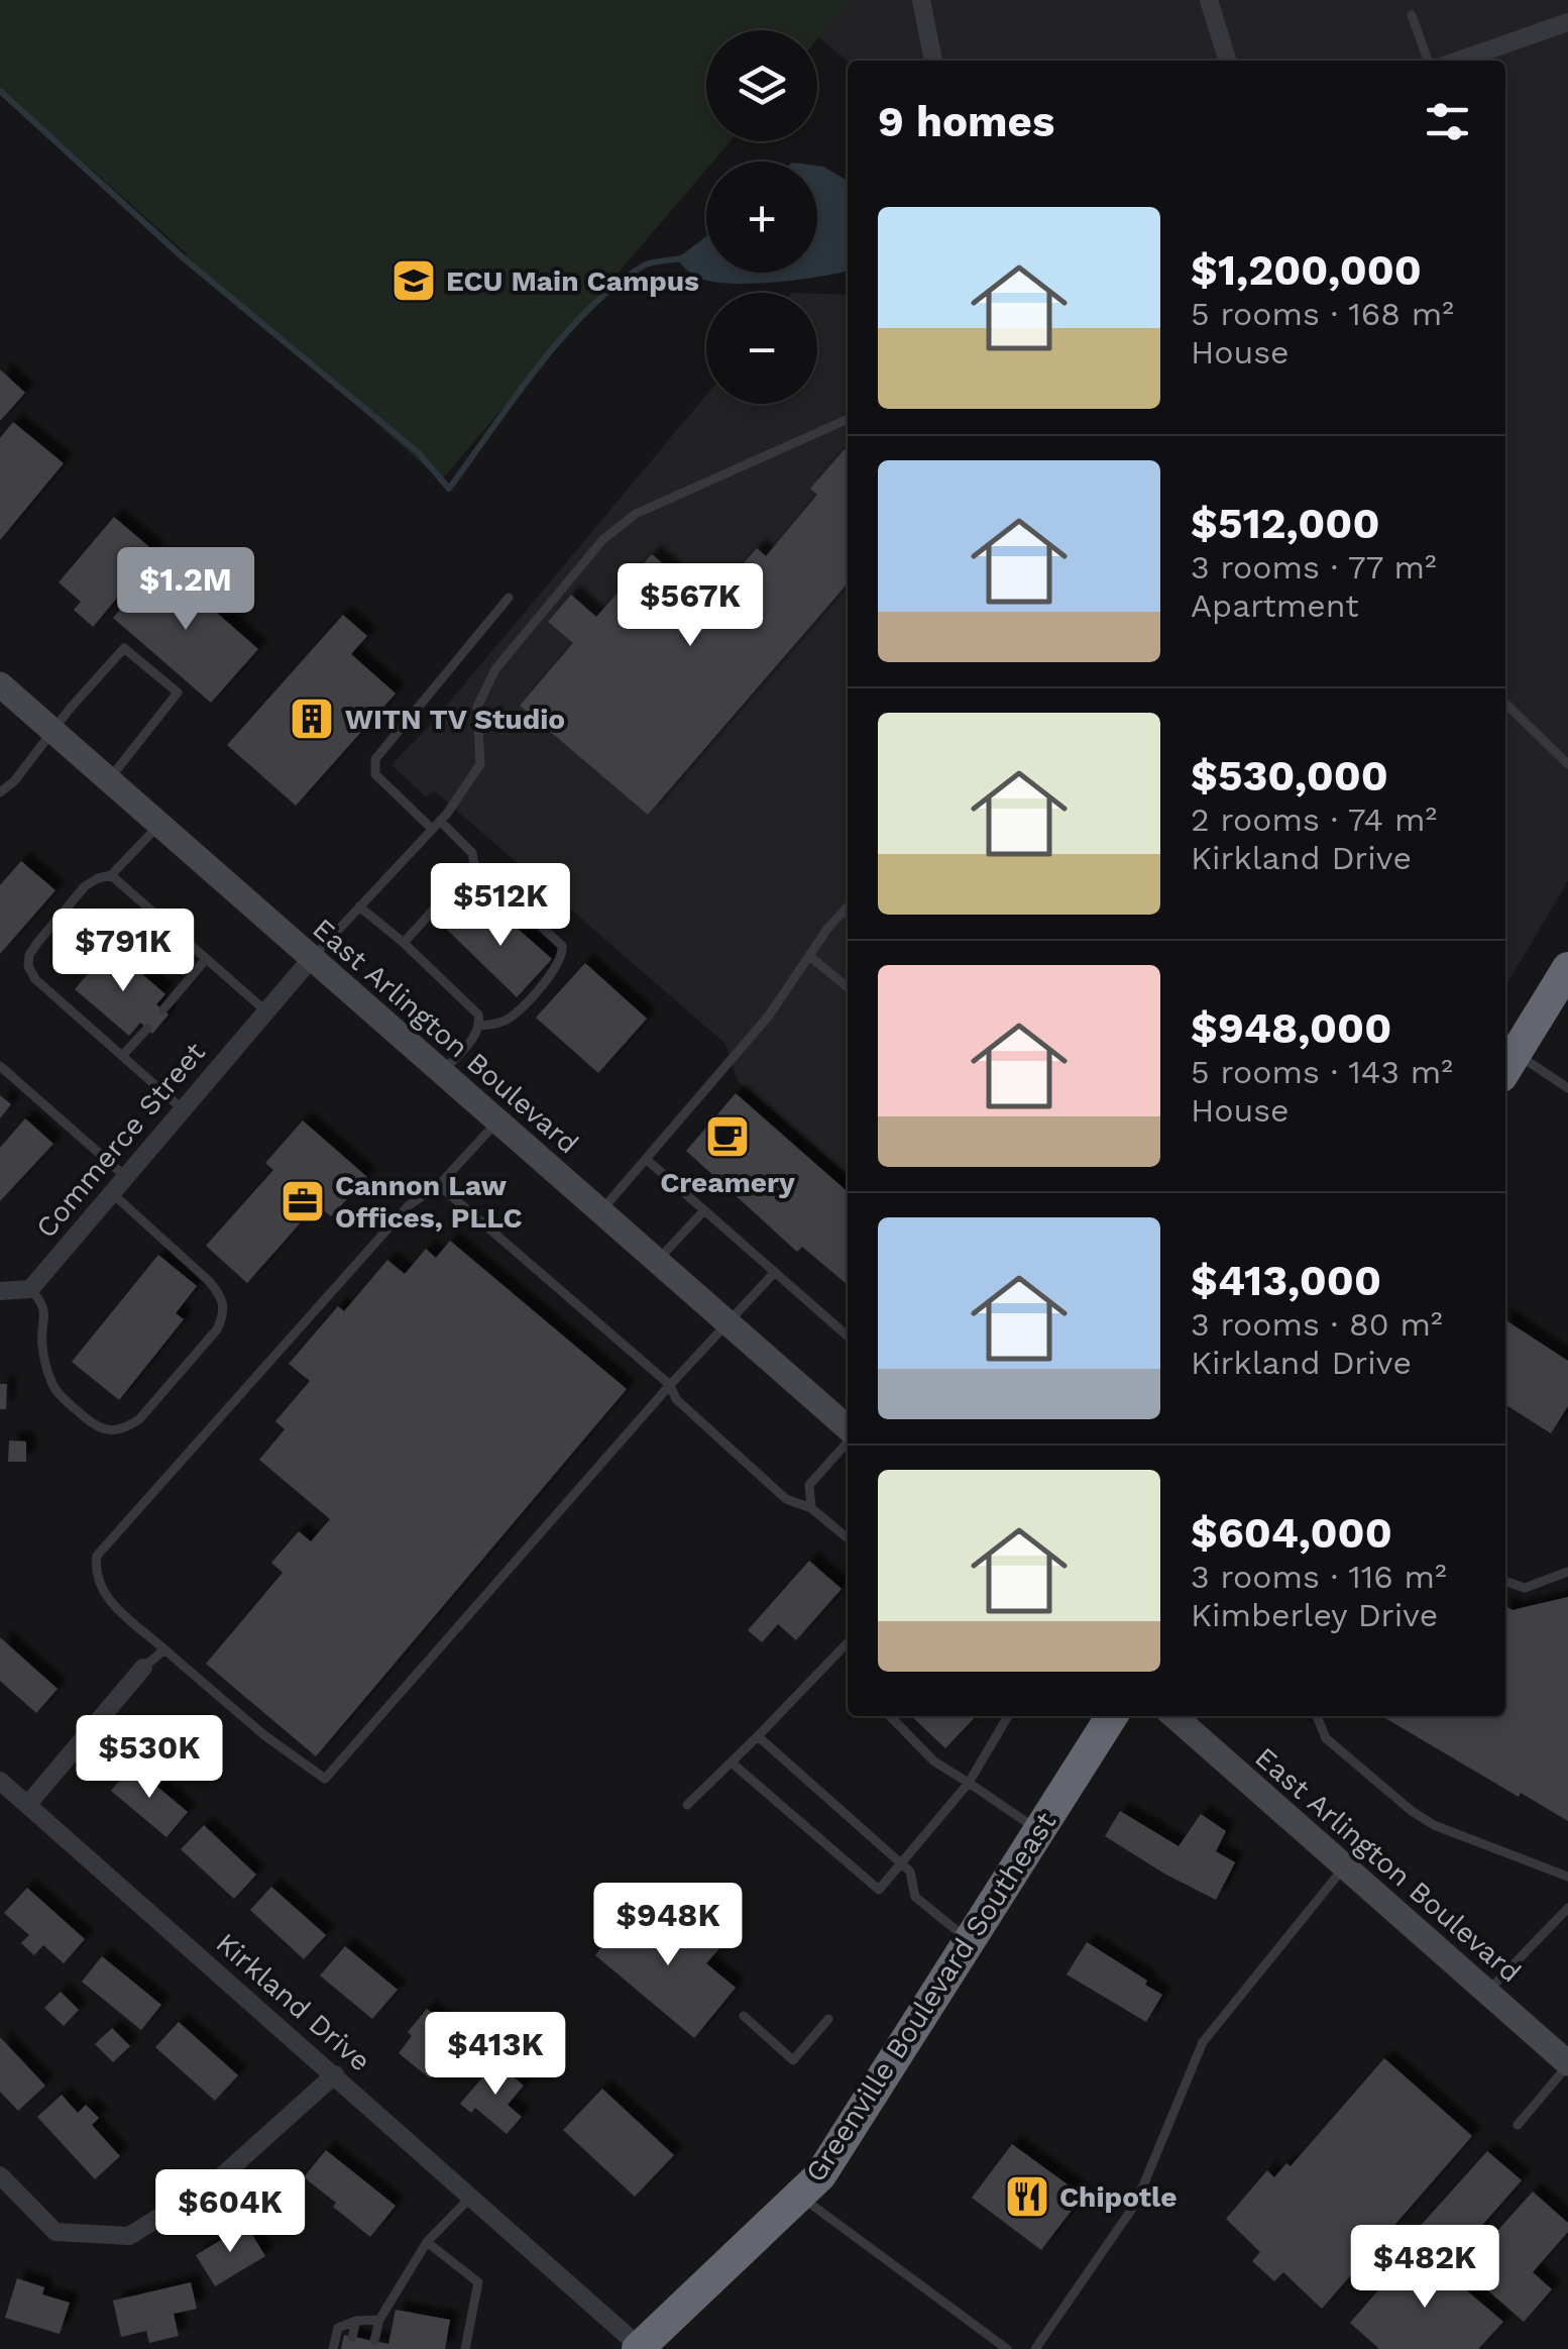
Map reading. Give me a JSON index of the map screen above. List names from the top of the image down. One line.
{"streets":{"highway":["Greenville Boulevard Southeast"],"main road":["East Arlington Boulevard"],"street":["Commerce Street","Kirkland Drive"]},"crossings":[["East Arlington Boulevard","Commerce Street"],["Greenville Boulevard Southeast","Kirkland Drive"]],"places":{"school or university":["ECU Main Campus"],"building":["WITN TV Studio"],"cafe":["Creamery"],"office":["Cannon Law Offices, PLLC"],"restaurant":["Chipotle"]},"page":{"map_buttons":["+","−"],"heading":"9 homes","list":[{"name":"$1,200,000","note":"5 rooms · 168 m² · House"},{"name":"$512,000","note":"3 rooms · 77 m² · Apartment"},{"name":"$530,000","note":"2 rooms · 74 m² · Kirkland Drive"},{"name":"$948,000","note":"5 rooms · 143 m² · House"},{"name":"$413,000","note":"3 rooms · 80 m² · Kirkland Drive"},{"name":"$604,000","note":"3 rooms · 116 m² · Kimberley Drive"}],"price":["$1.2M","$567K","$512K","$791K","$530K","$948K","$413K","$604K","$482K"]}}
